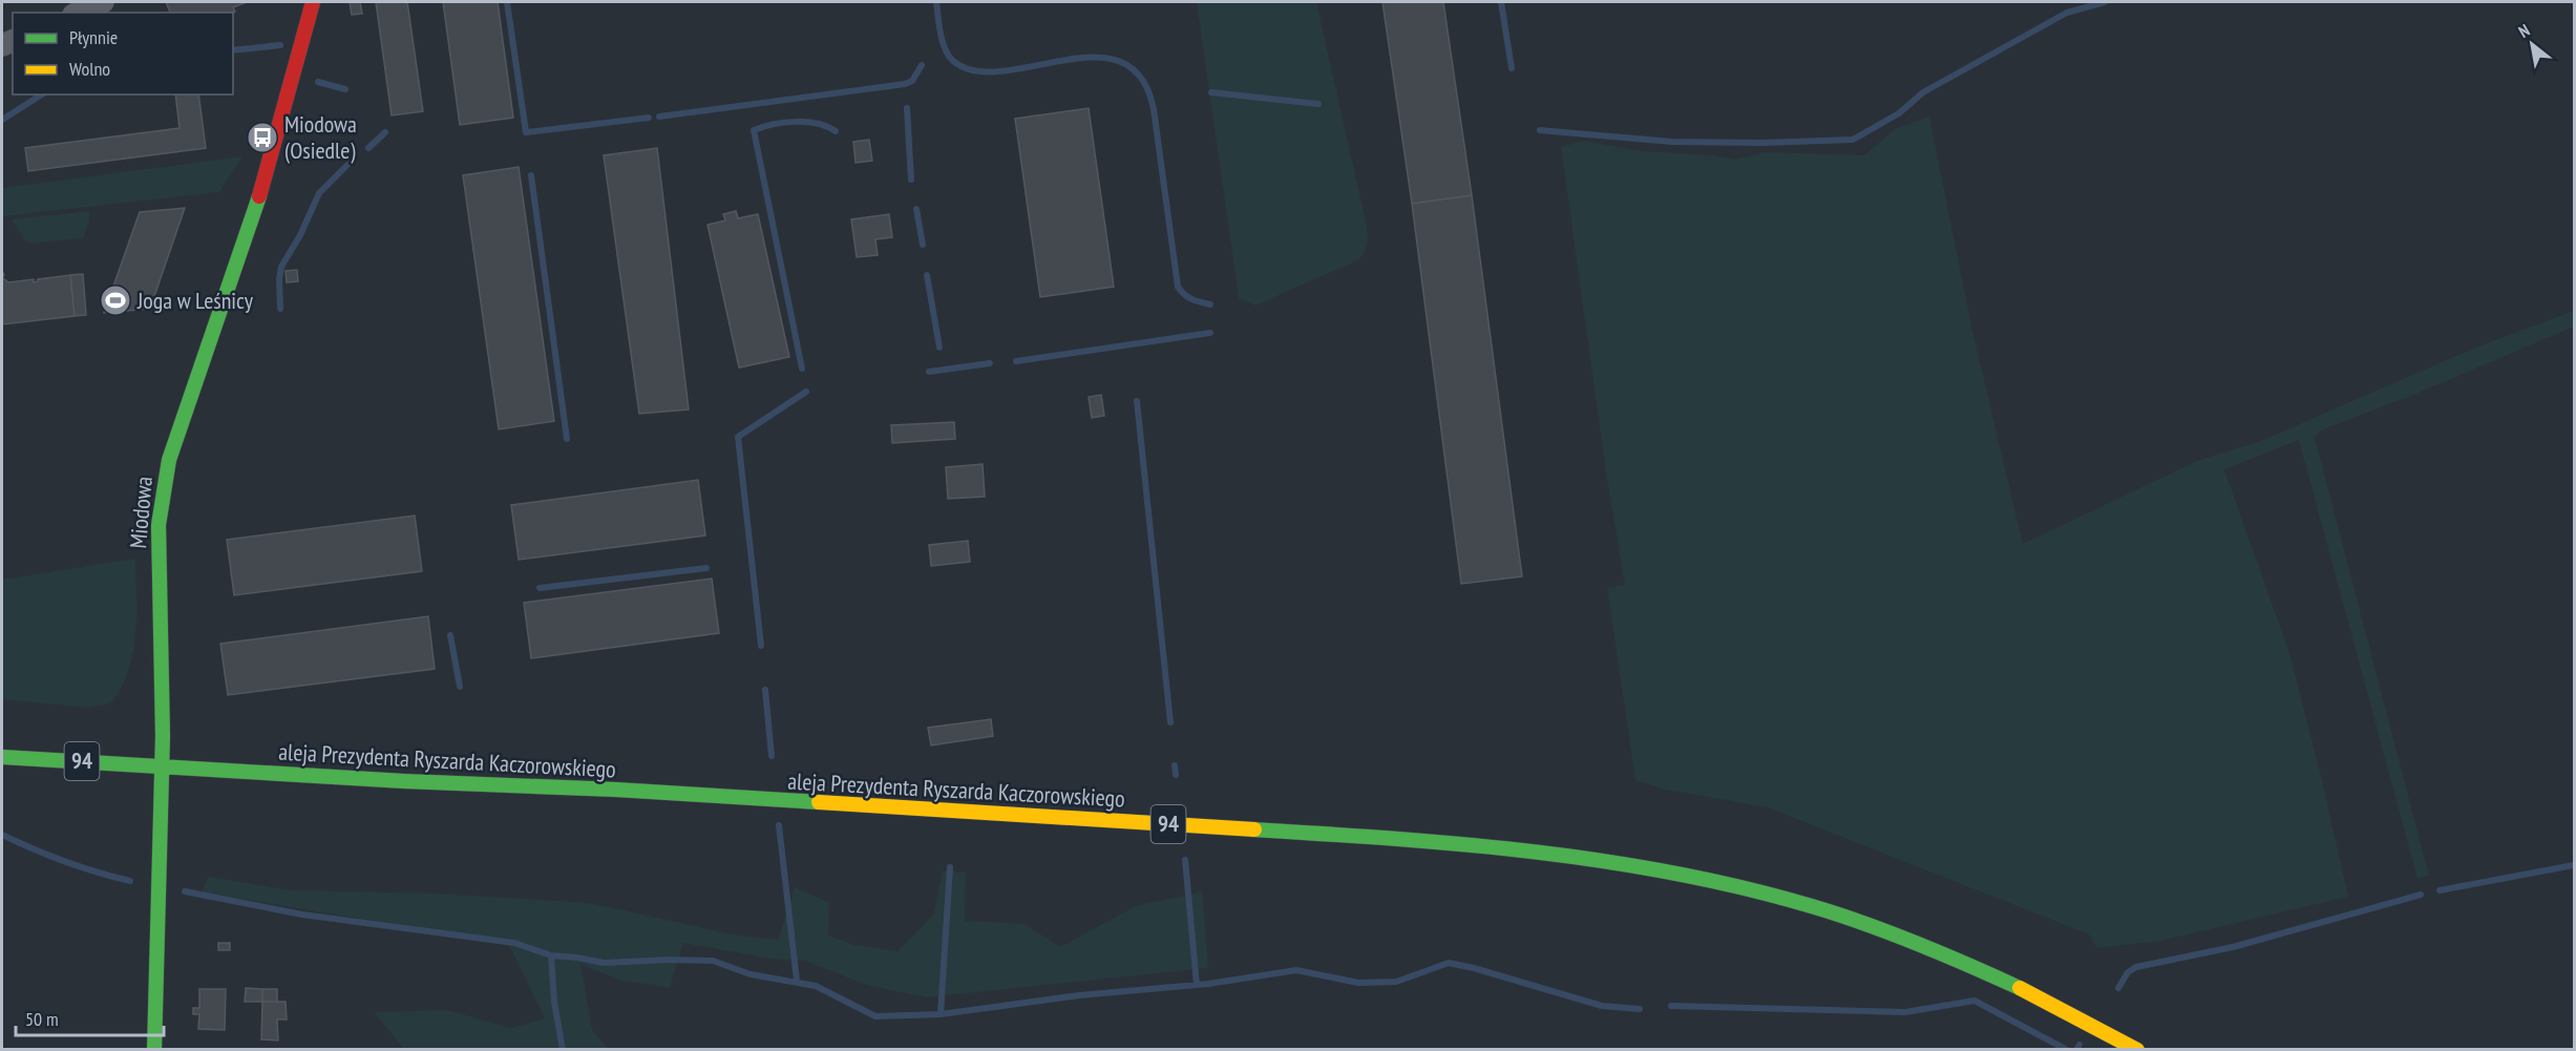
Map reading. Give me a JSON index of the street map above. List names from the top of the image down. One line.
{"streets":{"main road":["Miodowa","aleja Prezydenta Ryszarda Kaczorowskiego","94"]},"crossings":[["Miodowa","aleja Prezydenta Ryszarda Kaczorowskiego"]],"places":{"bus stop":["Miodowa (Osiedle)"],"sports":["Joga w Leśnicy"]},"legend":["Płynnie","Wolno"],"scale_bar":"50 m","north":"top left"}
